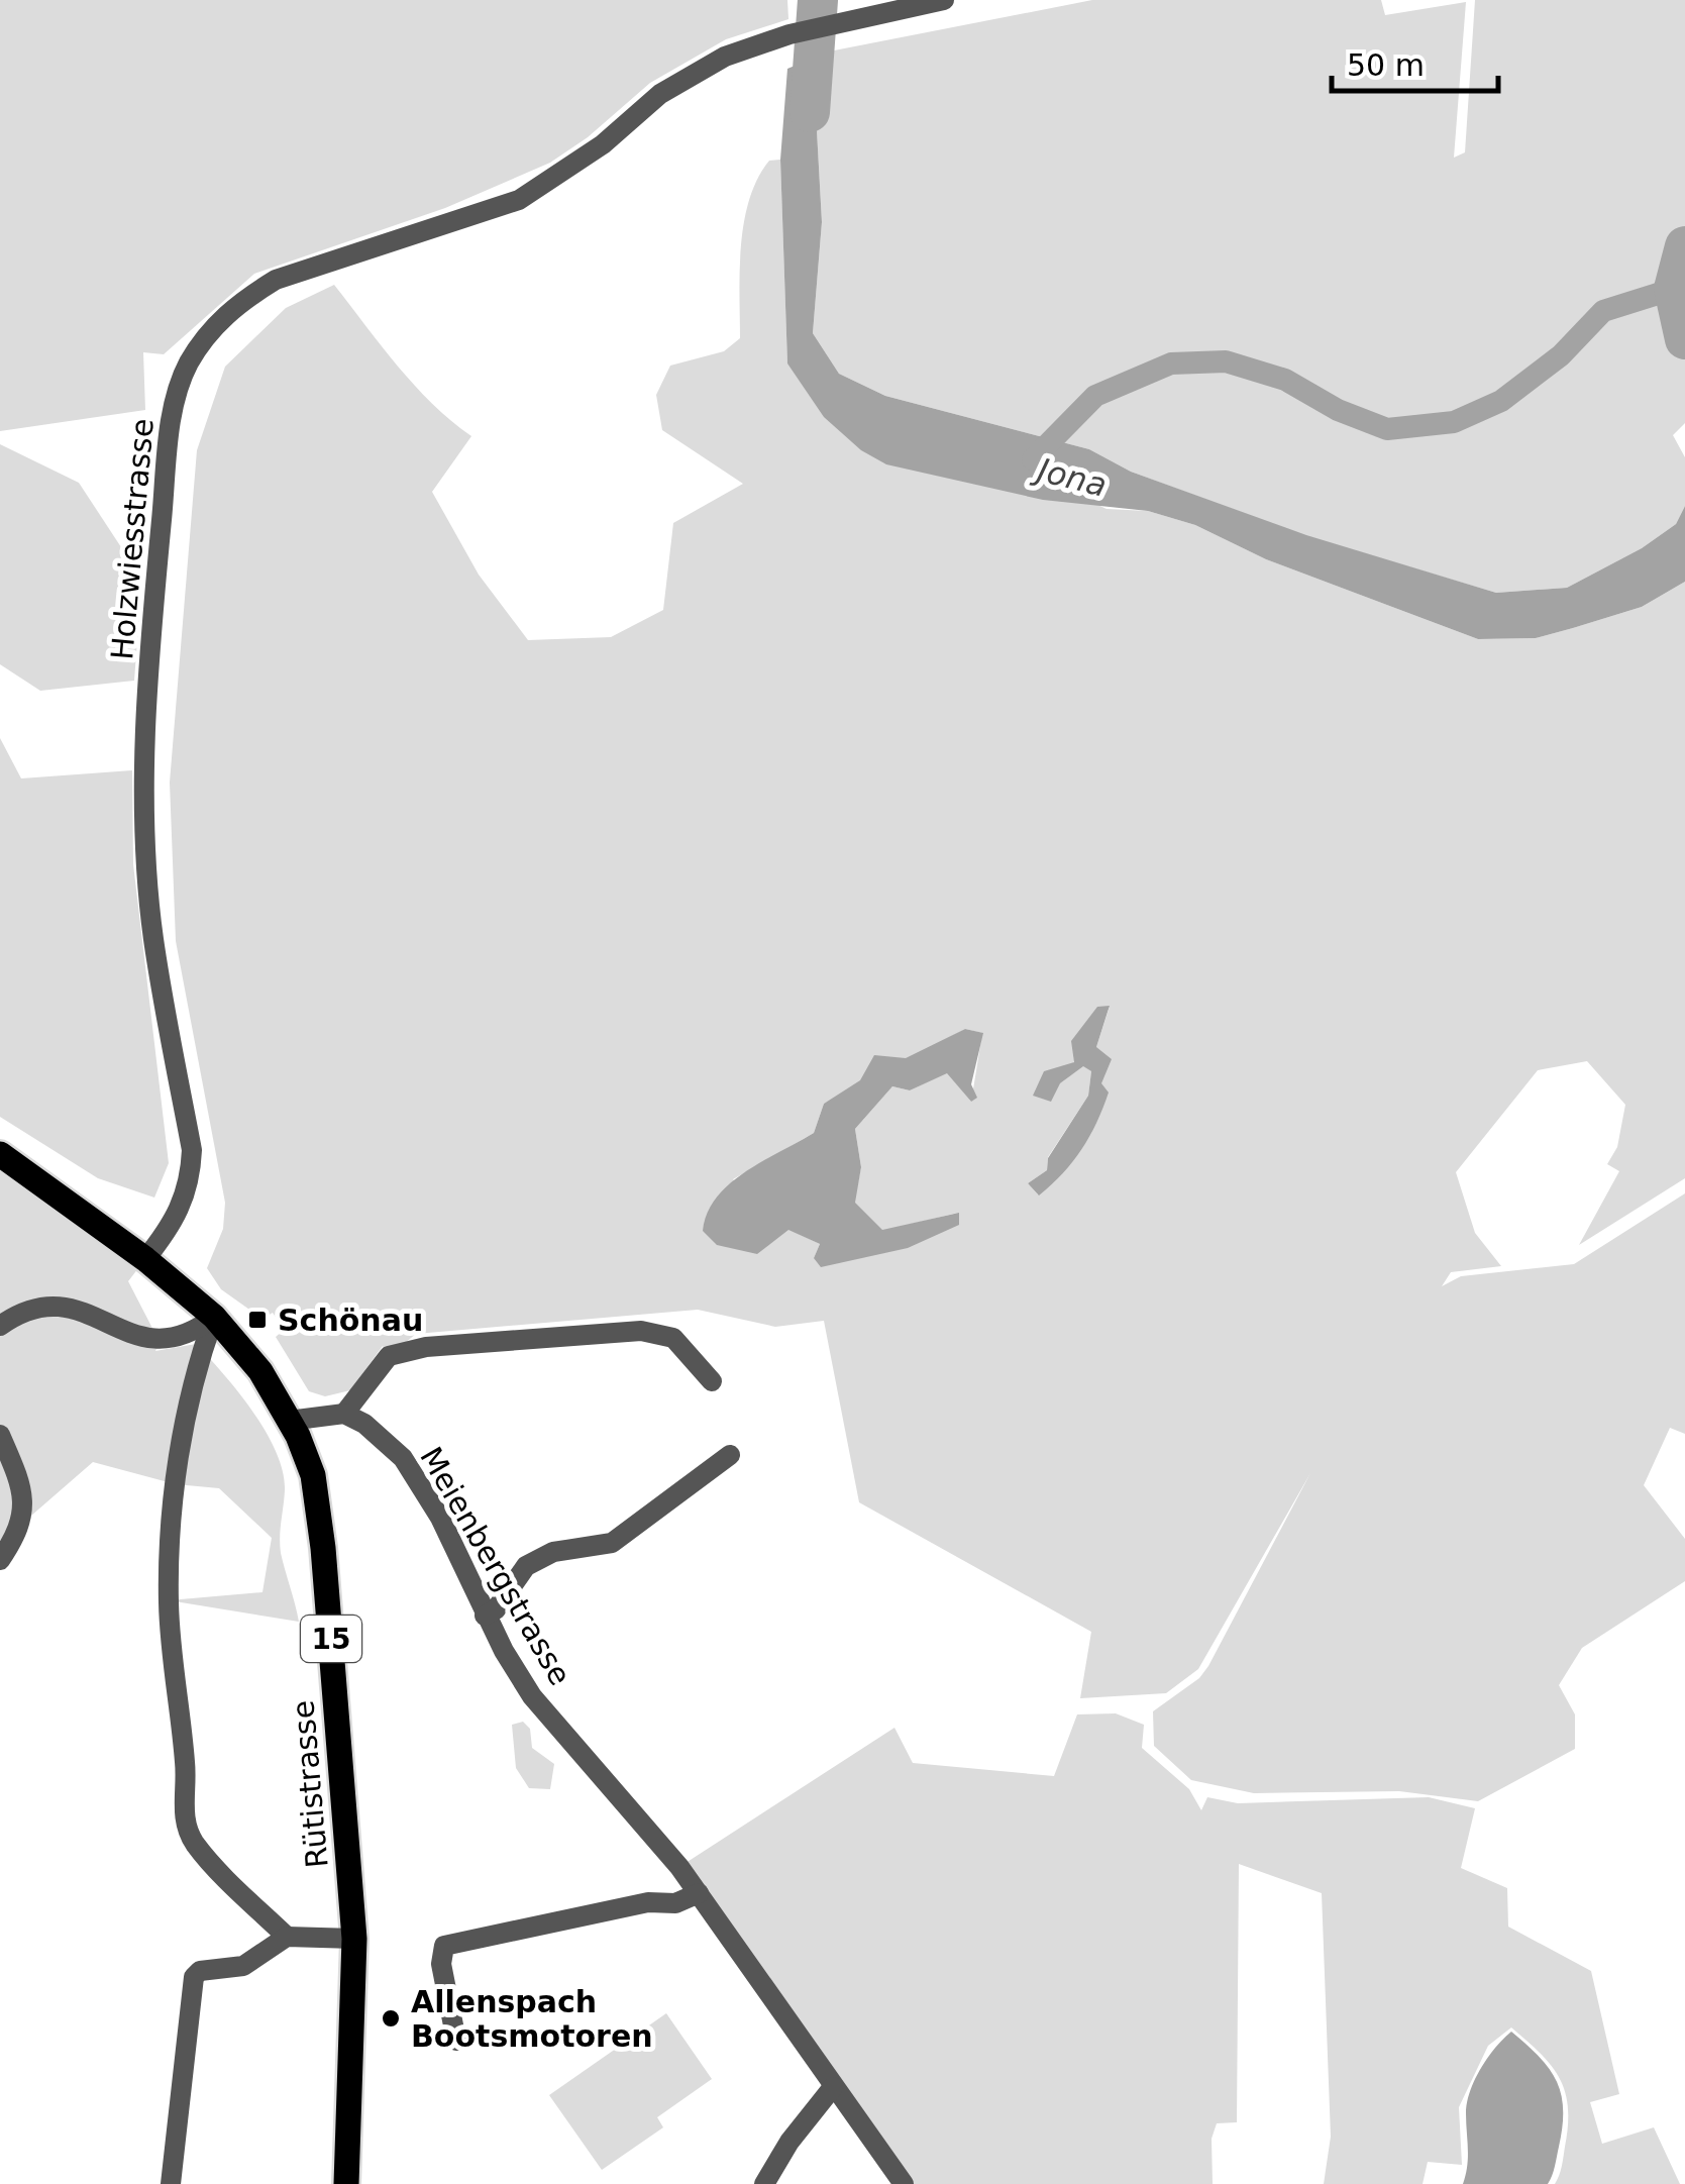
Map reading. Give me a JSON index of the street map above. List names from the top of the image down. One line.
{"streets":{"main road":["15","Rütistrasse"],"street":["Holzwiesstrasse","Meienbergstrasse"]},"crossings":[["Holzwiesstrasse","Rütistrasse"]],"water":["Jona"],"places":{"transit":["Schönau"],"other":["Allenspach Bootsmotoren"]},"scale_bar":"50 m"}
